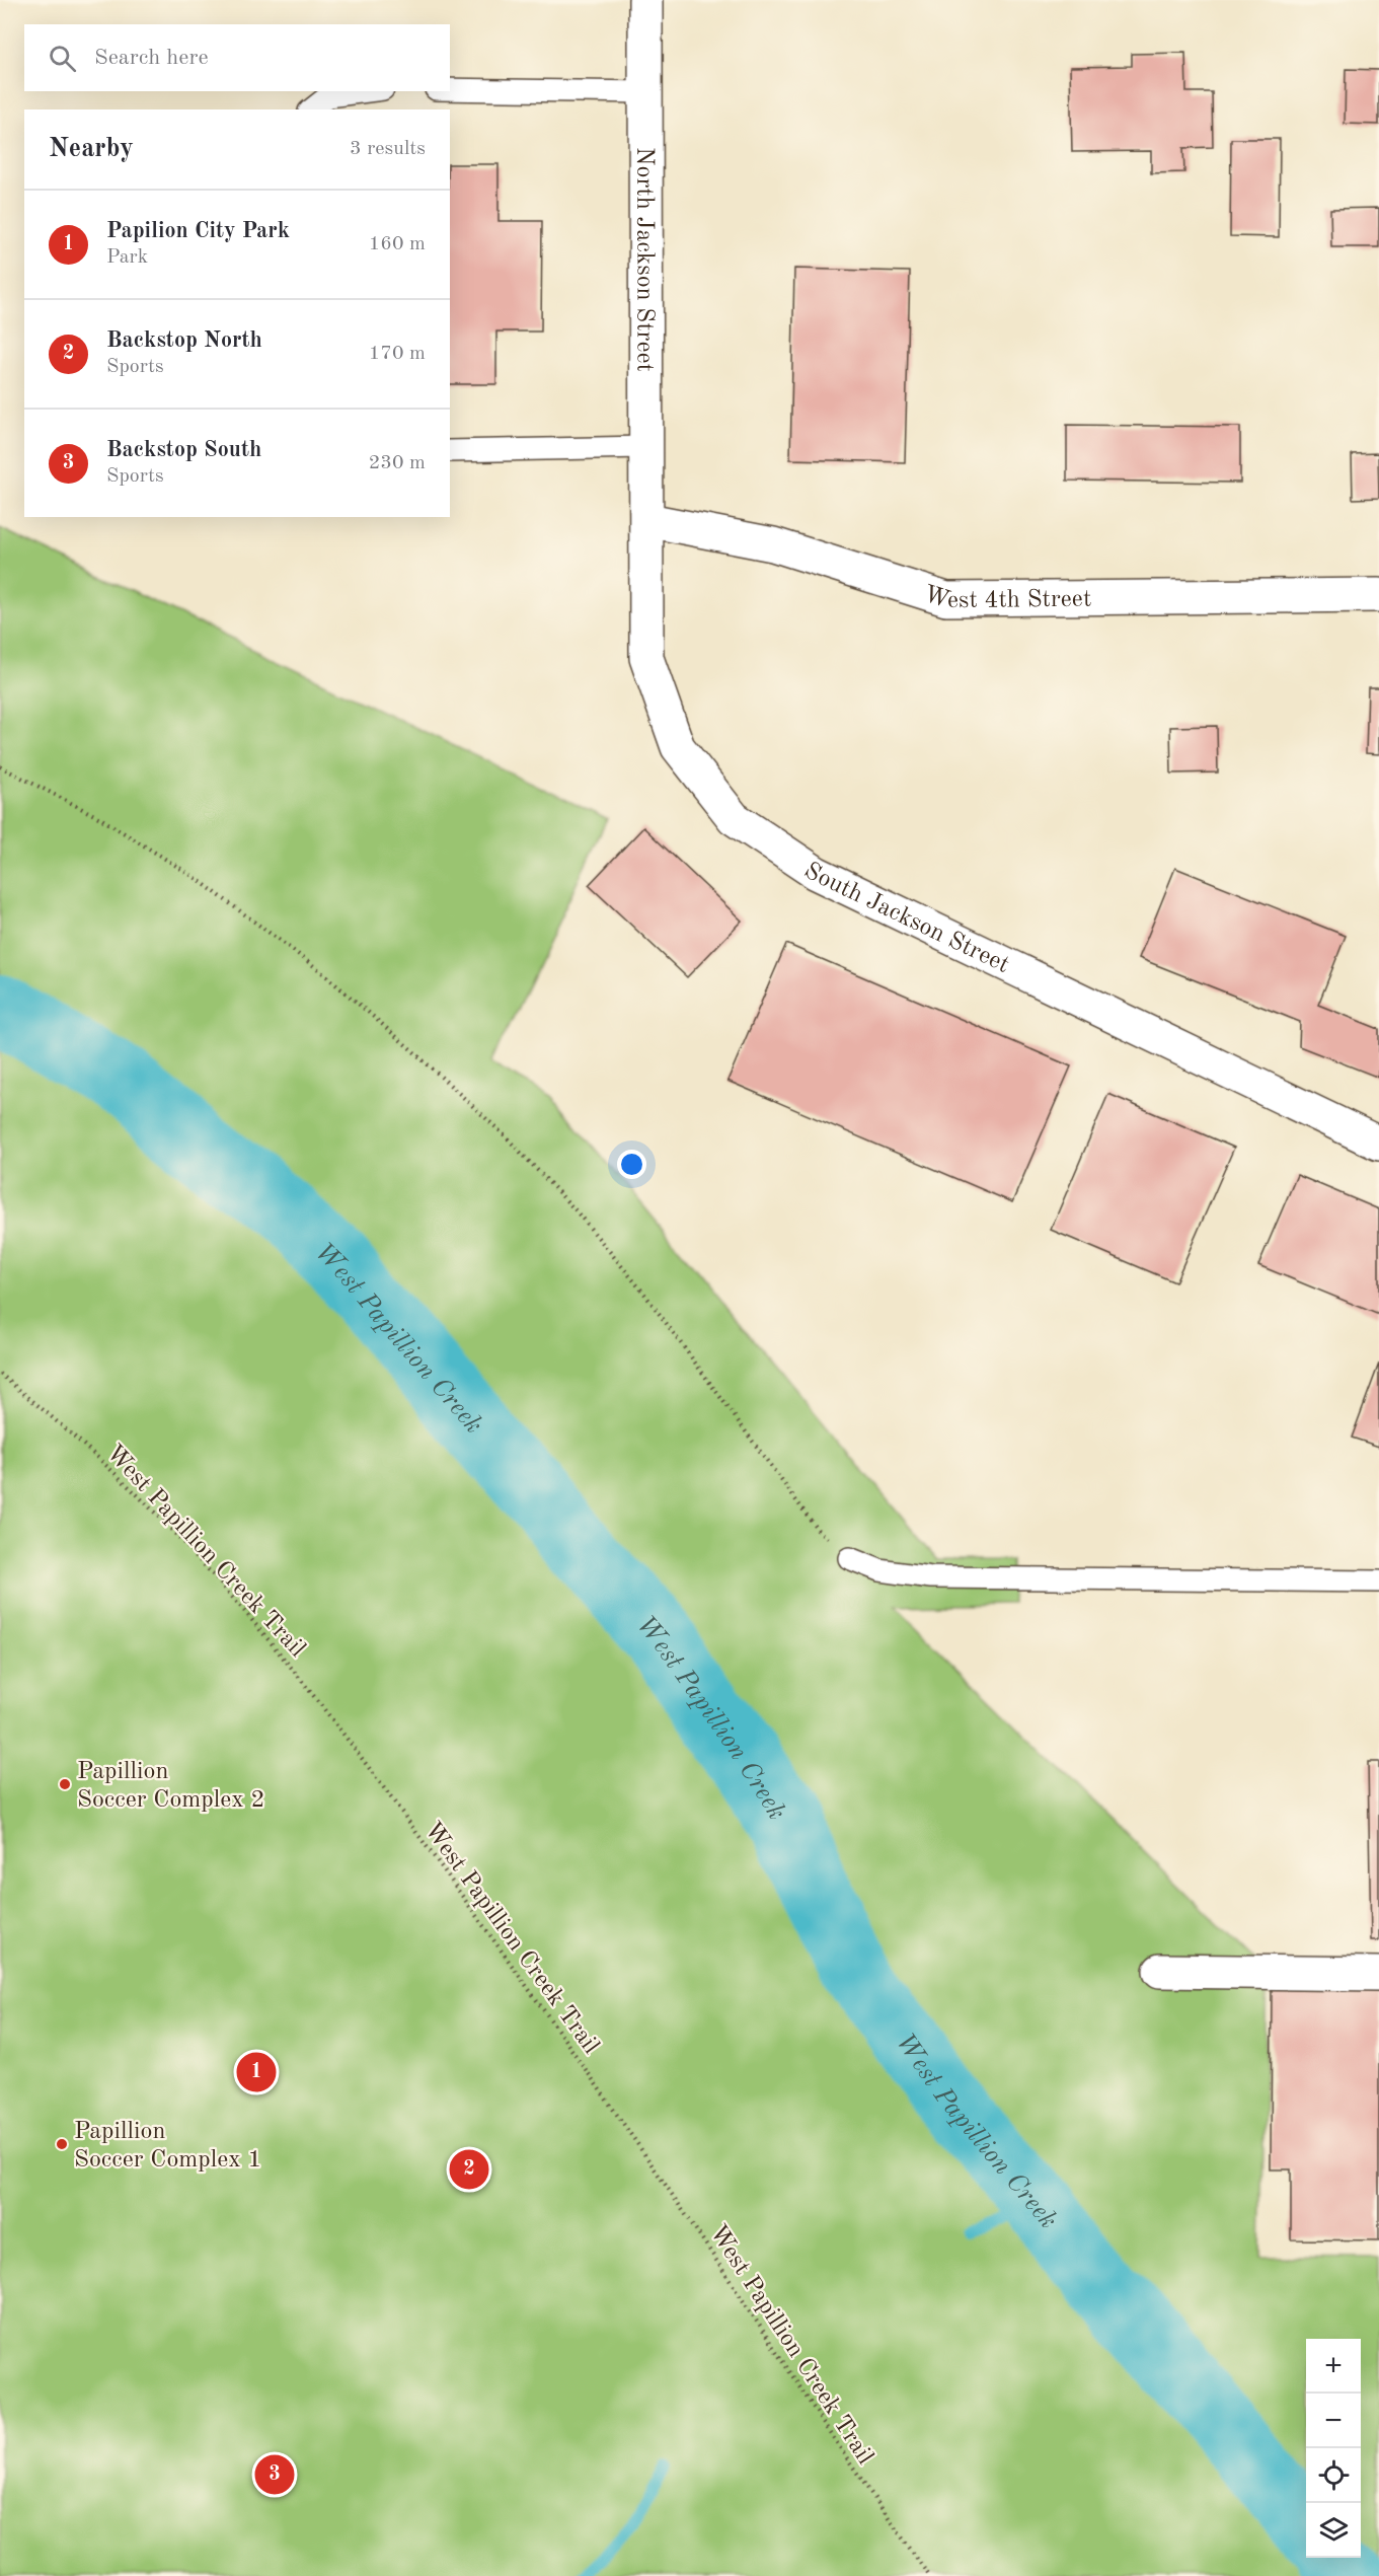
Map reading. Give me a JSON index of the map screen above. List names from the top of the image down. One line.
{"streets":{"street":["North Jackson Street","West 4th Street","South Jackson Street"],"path":["West Papillion Creek Trail"]},"crossings":[["North Jackson Street","West 4th Street"],["North Jackson Street","South Jackson Street"],["West 4th Street","South Jackson Street"]],"water":["West Papillion Creek"],"places":["Papillion Soccer Complex 2","Papillion Soccer Complex 1"],"page":{"search":"Search here","heading":["Nearby","3 results"],"list":[{"mark":"1","name":"Papilion City Park","note":"Park","value":"160 m"},{"mark":"2","name":"Backstop North","note":"Sports","value":"170 m"},{"mark":"3","name":"Backstop South","note":"Sports","value":"230 m"}],"pins":["1","2","3"],"map_buttons":["+","−"]}}
